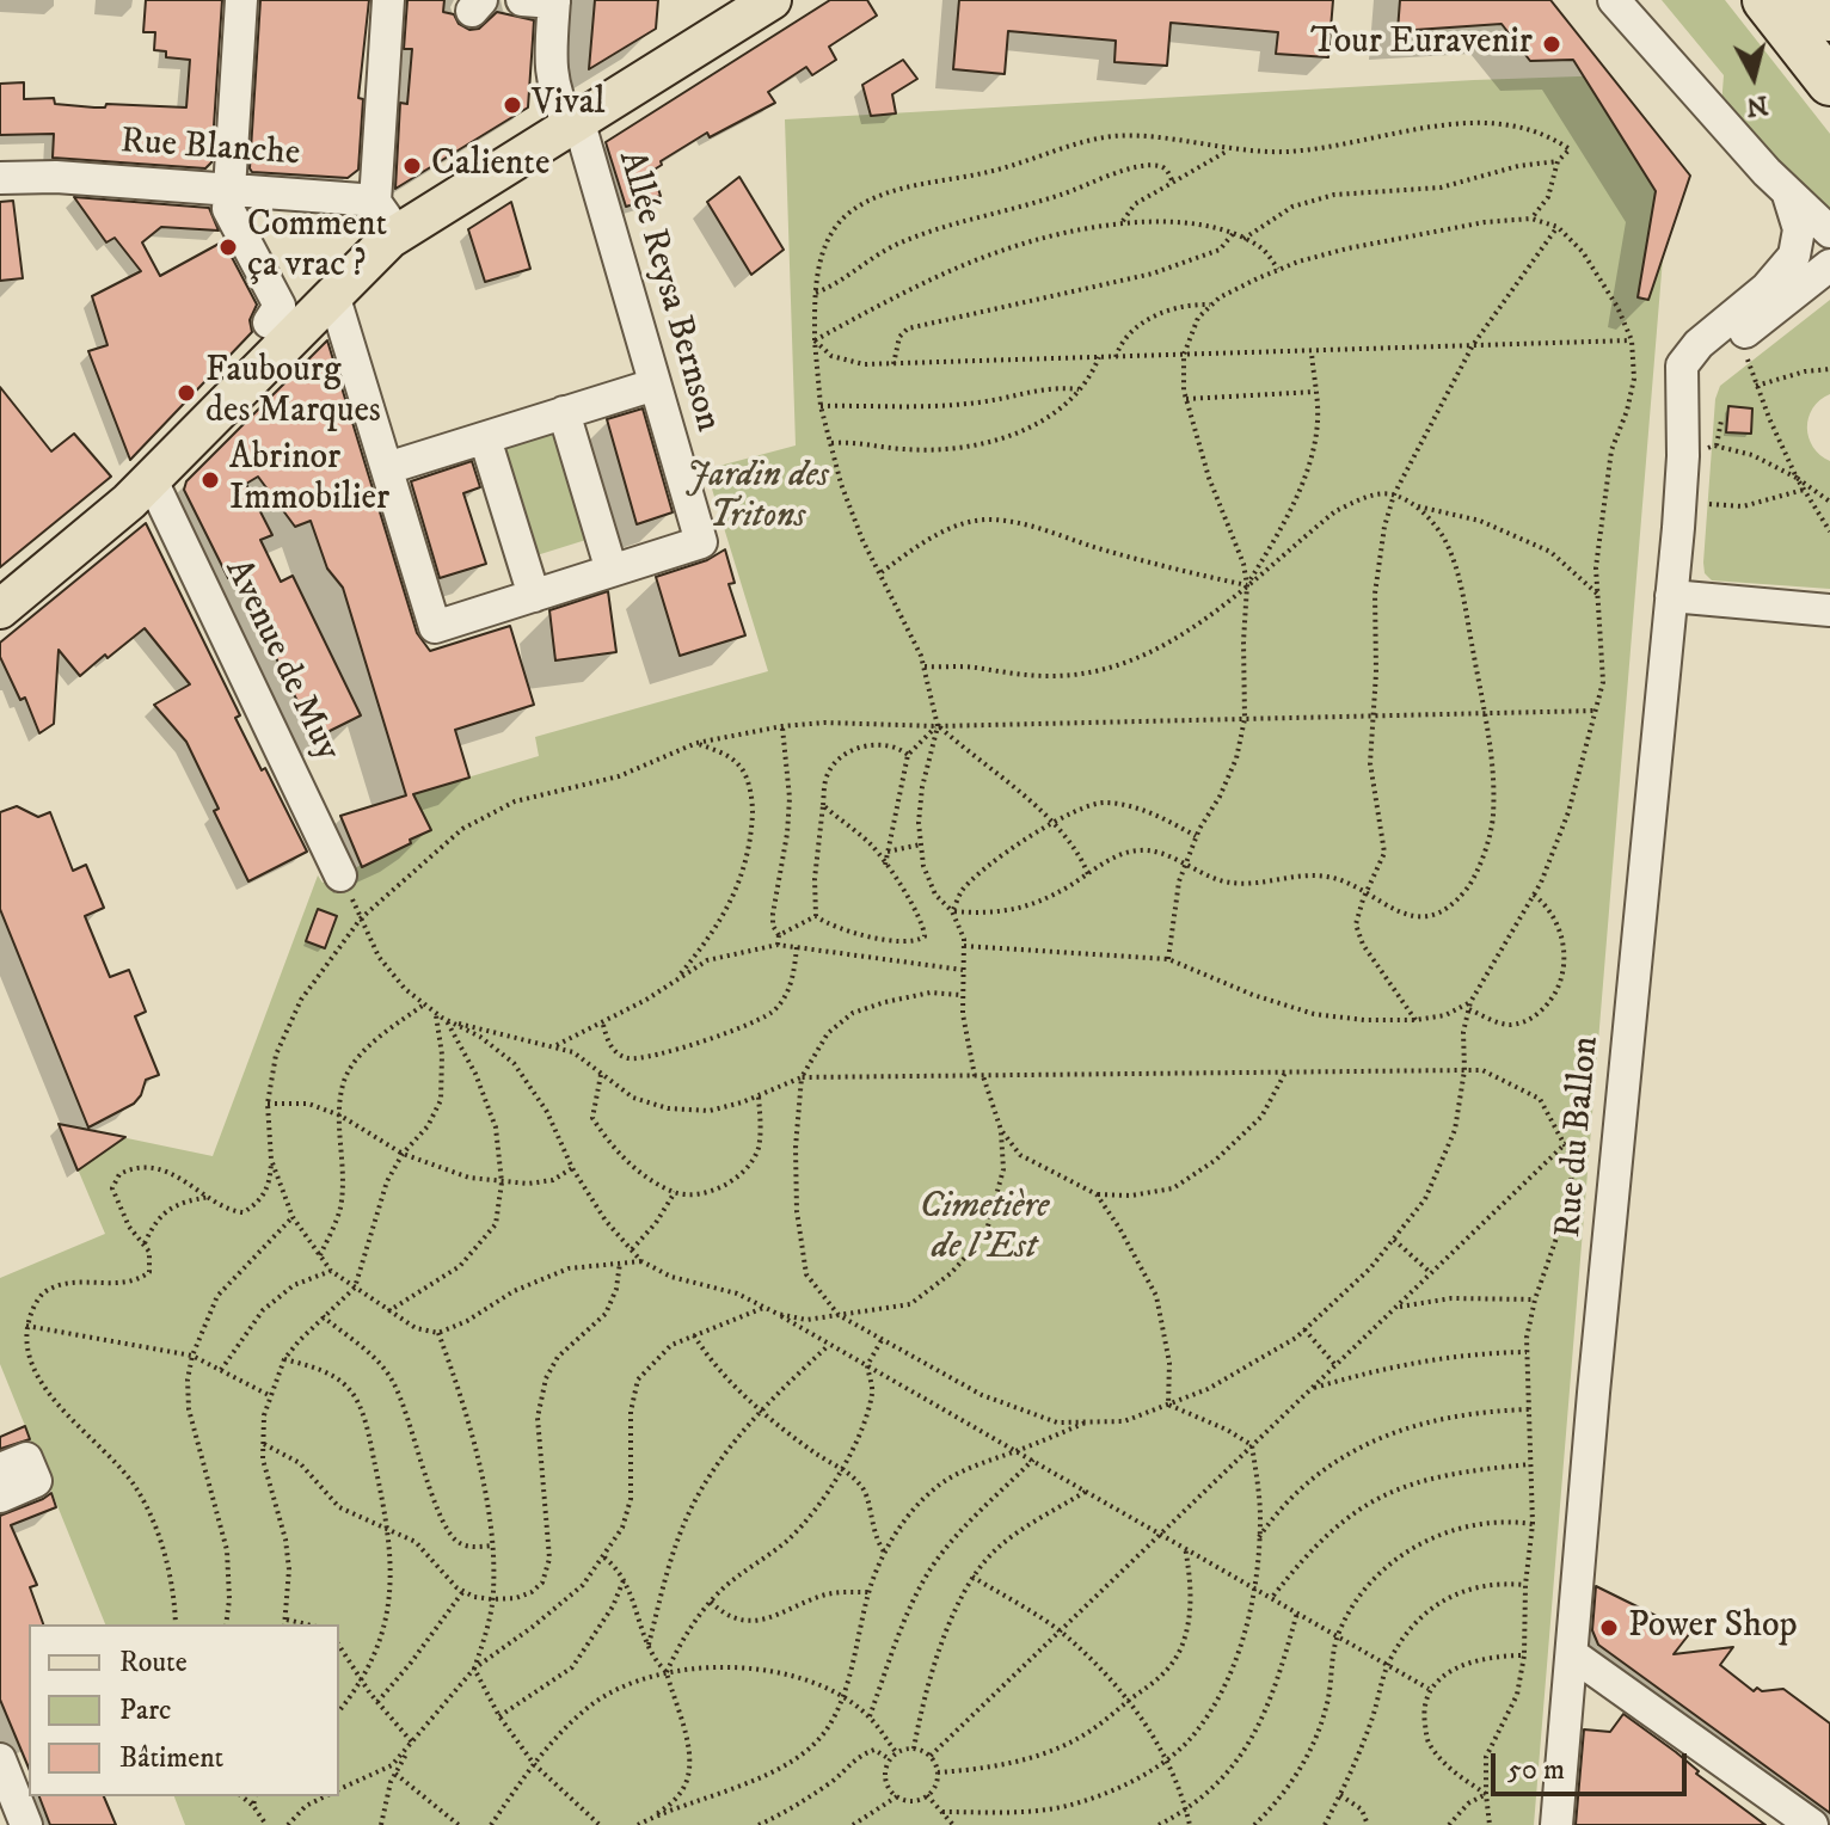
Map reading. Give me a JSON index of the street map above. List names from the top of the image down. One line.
{"streets":{"street":["Rue Blanche","Allée Reysa Bernson","Avenue de Muy","Rue du Ballon"]},"parks":["Jardin des Tritons","Cimetière de l'Est"],"places":["Tour Euravenir","Vival","Caliente","Comment ça vrac ?","Faubourg des Marques","Abrinor Immobilier","Power Shop"],"legend":["Route","Parc","Bâtiment"],"scale_bar":"50 m","north":"bottom"}
